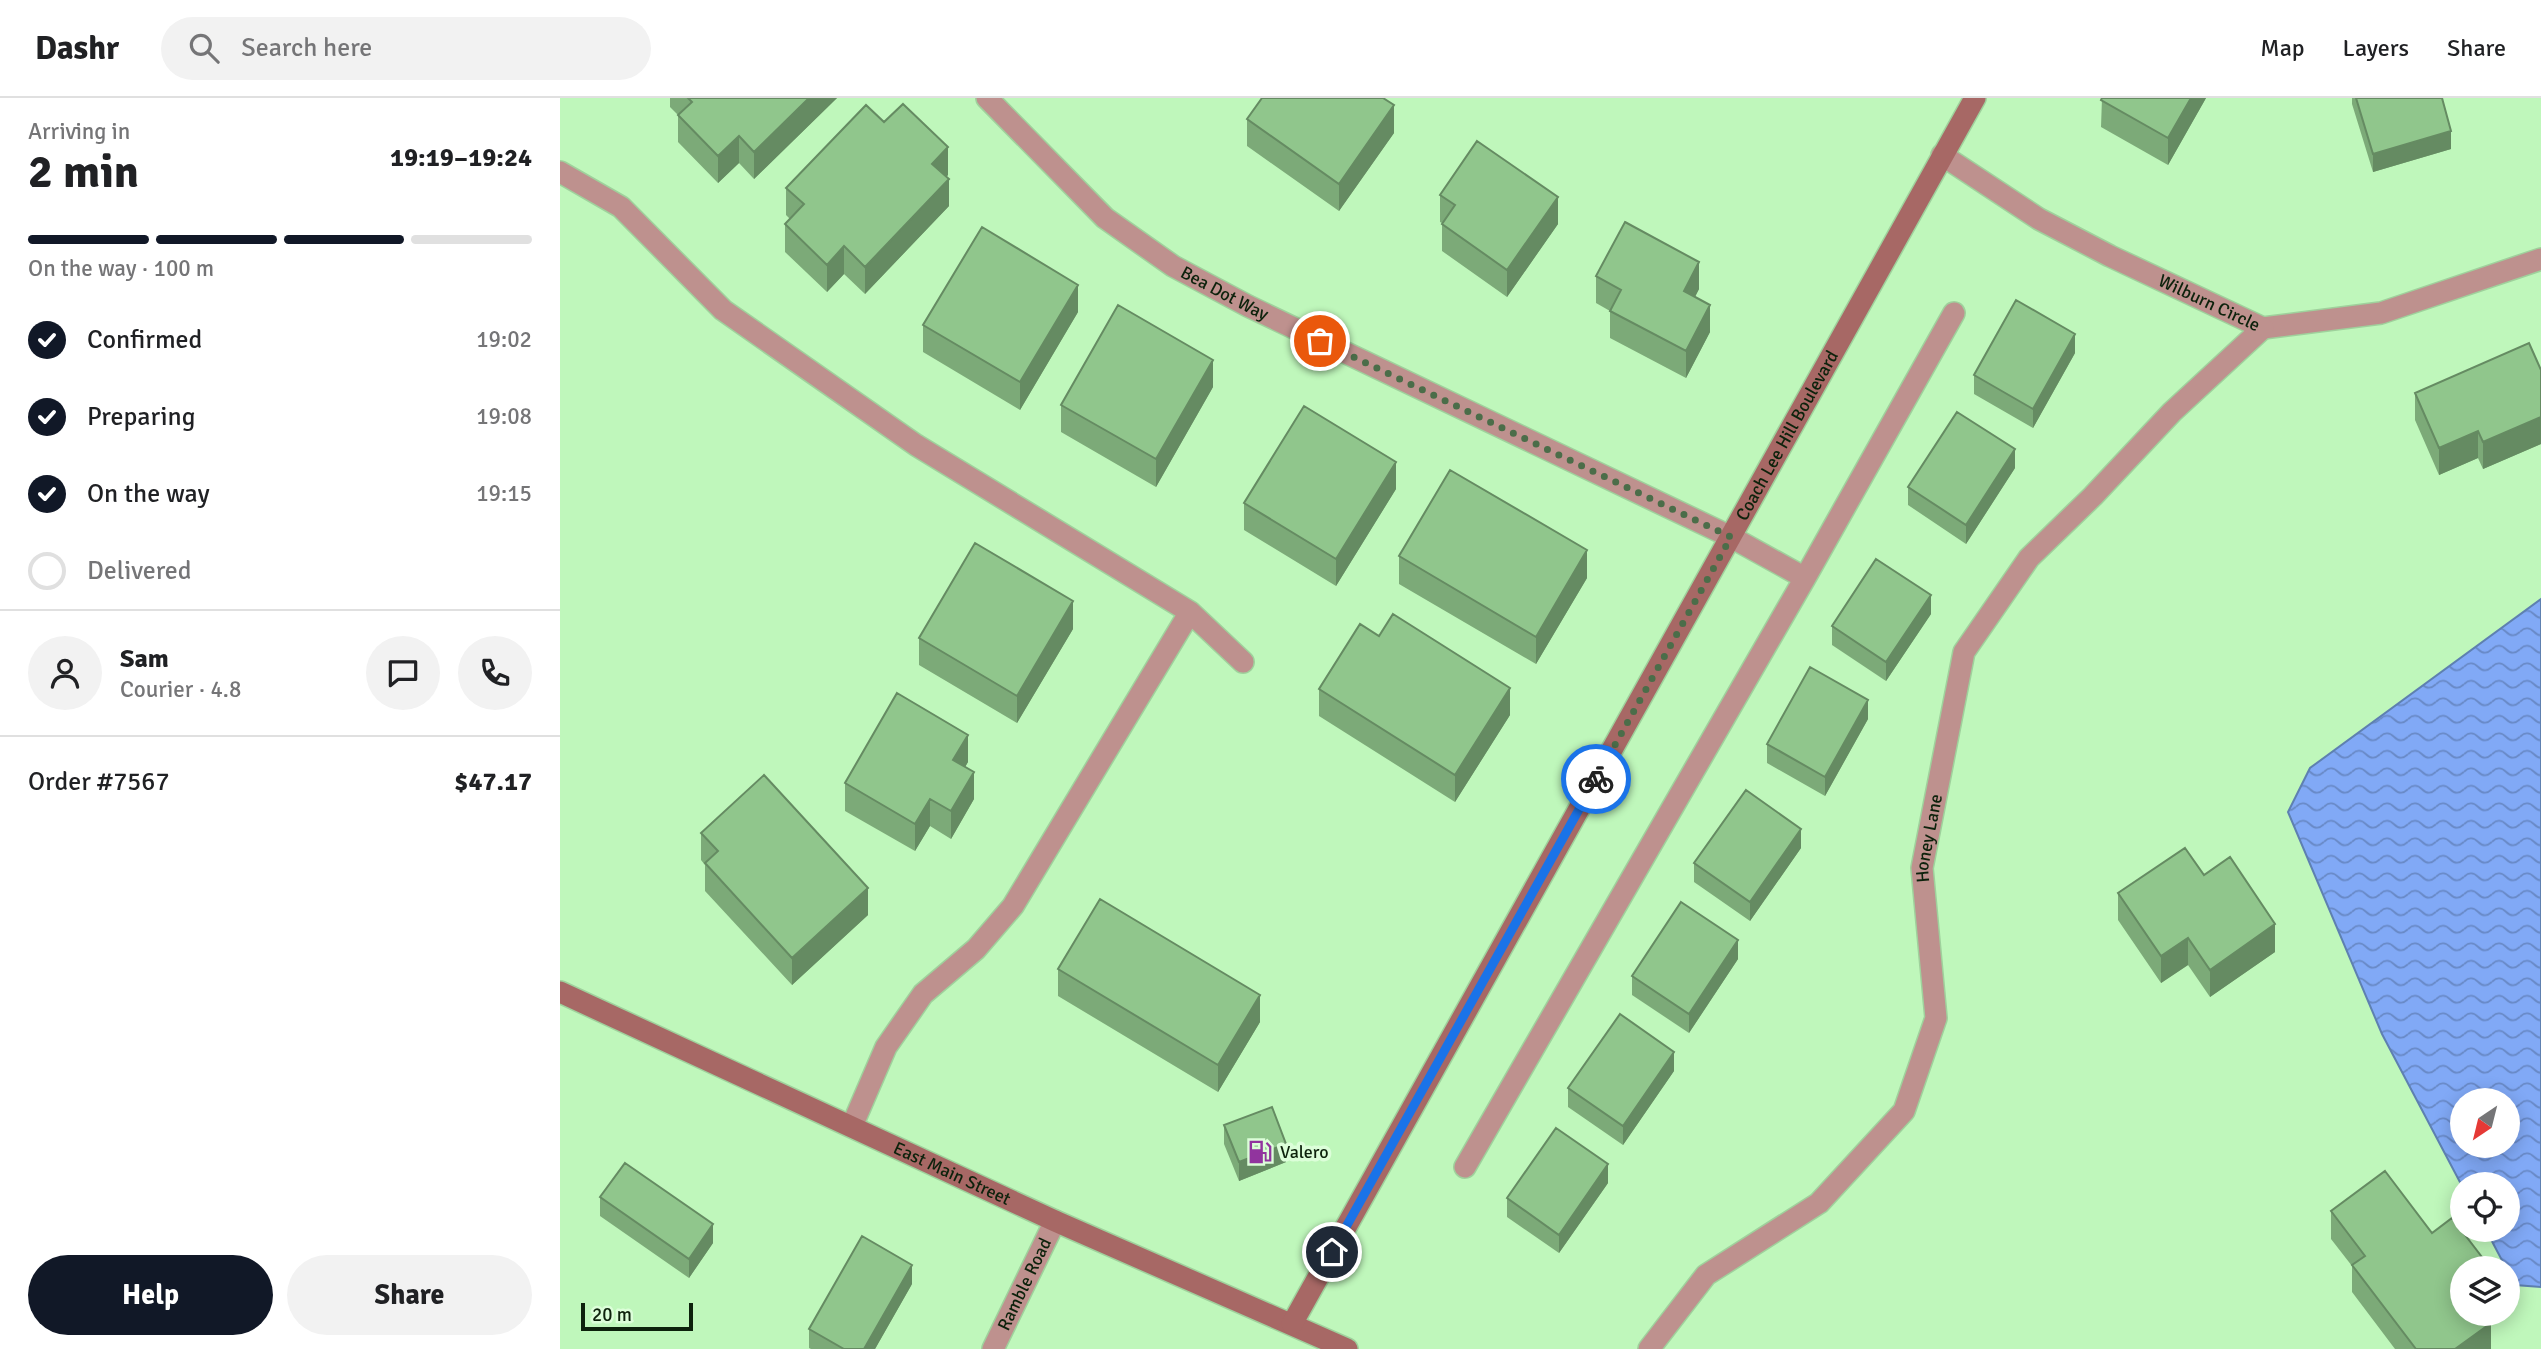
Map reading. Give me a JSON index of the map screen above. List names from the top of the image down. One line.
{"streets":{"street":["Bea Dot Way","Wilburn Circle","Coach Lee Hill Boulevard","Honey Lane","East Main Street","Ramble Road"]},"crossings":[["Bea Dot Way","Coach Lee Hill Boulevard"],["Wilburn Circle","Coach Lee Hill Boulevard"],["Wilburn Circle","Honey Lane"],["Coach Lee Hill Boulevard","East Main Street"],["East Main Street","Ramble Road"]],"places":{"fuel station":["Valero"]},"scale_bar":"20 m","north":"bottom left","page":{"header":"Dashr","search":"Search here","nav":["Map","Layers","Share"],"heading":["2 min","Arriving in","19:19–19:24"],"panel":["Sam","Courier · 4.8","Order #7567","$47.17"],"bar":"On the way · 100 m","list":[["Confirmed","19:02"],["Preparing","19:08"],["On the way","19:15"],"Delivered"],"buttons":["Help","Share"],"scale":"20 m"}}
